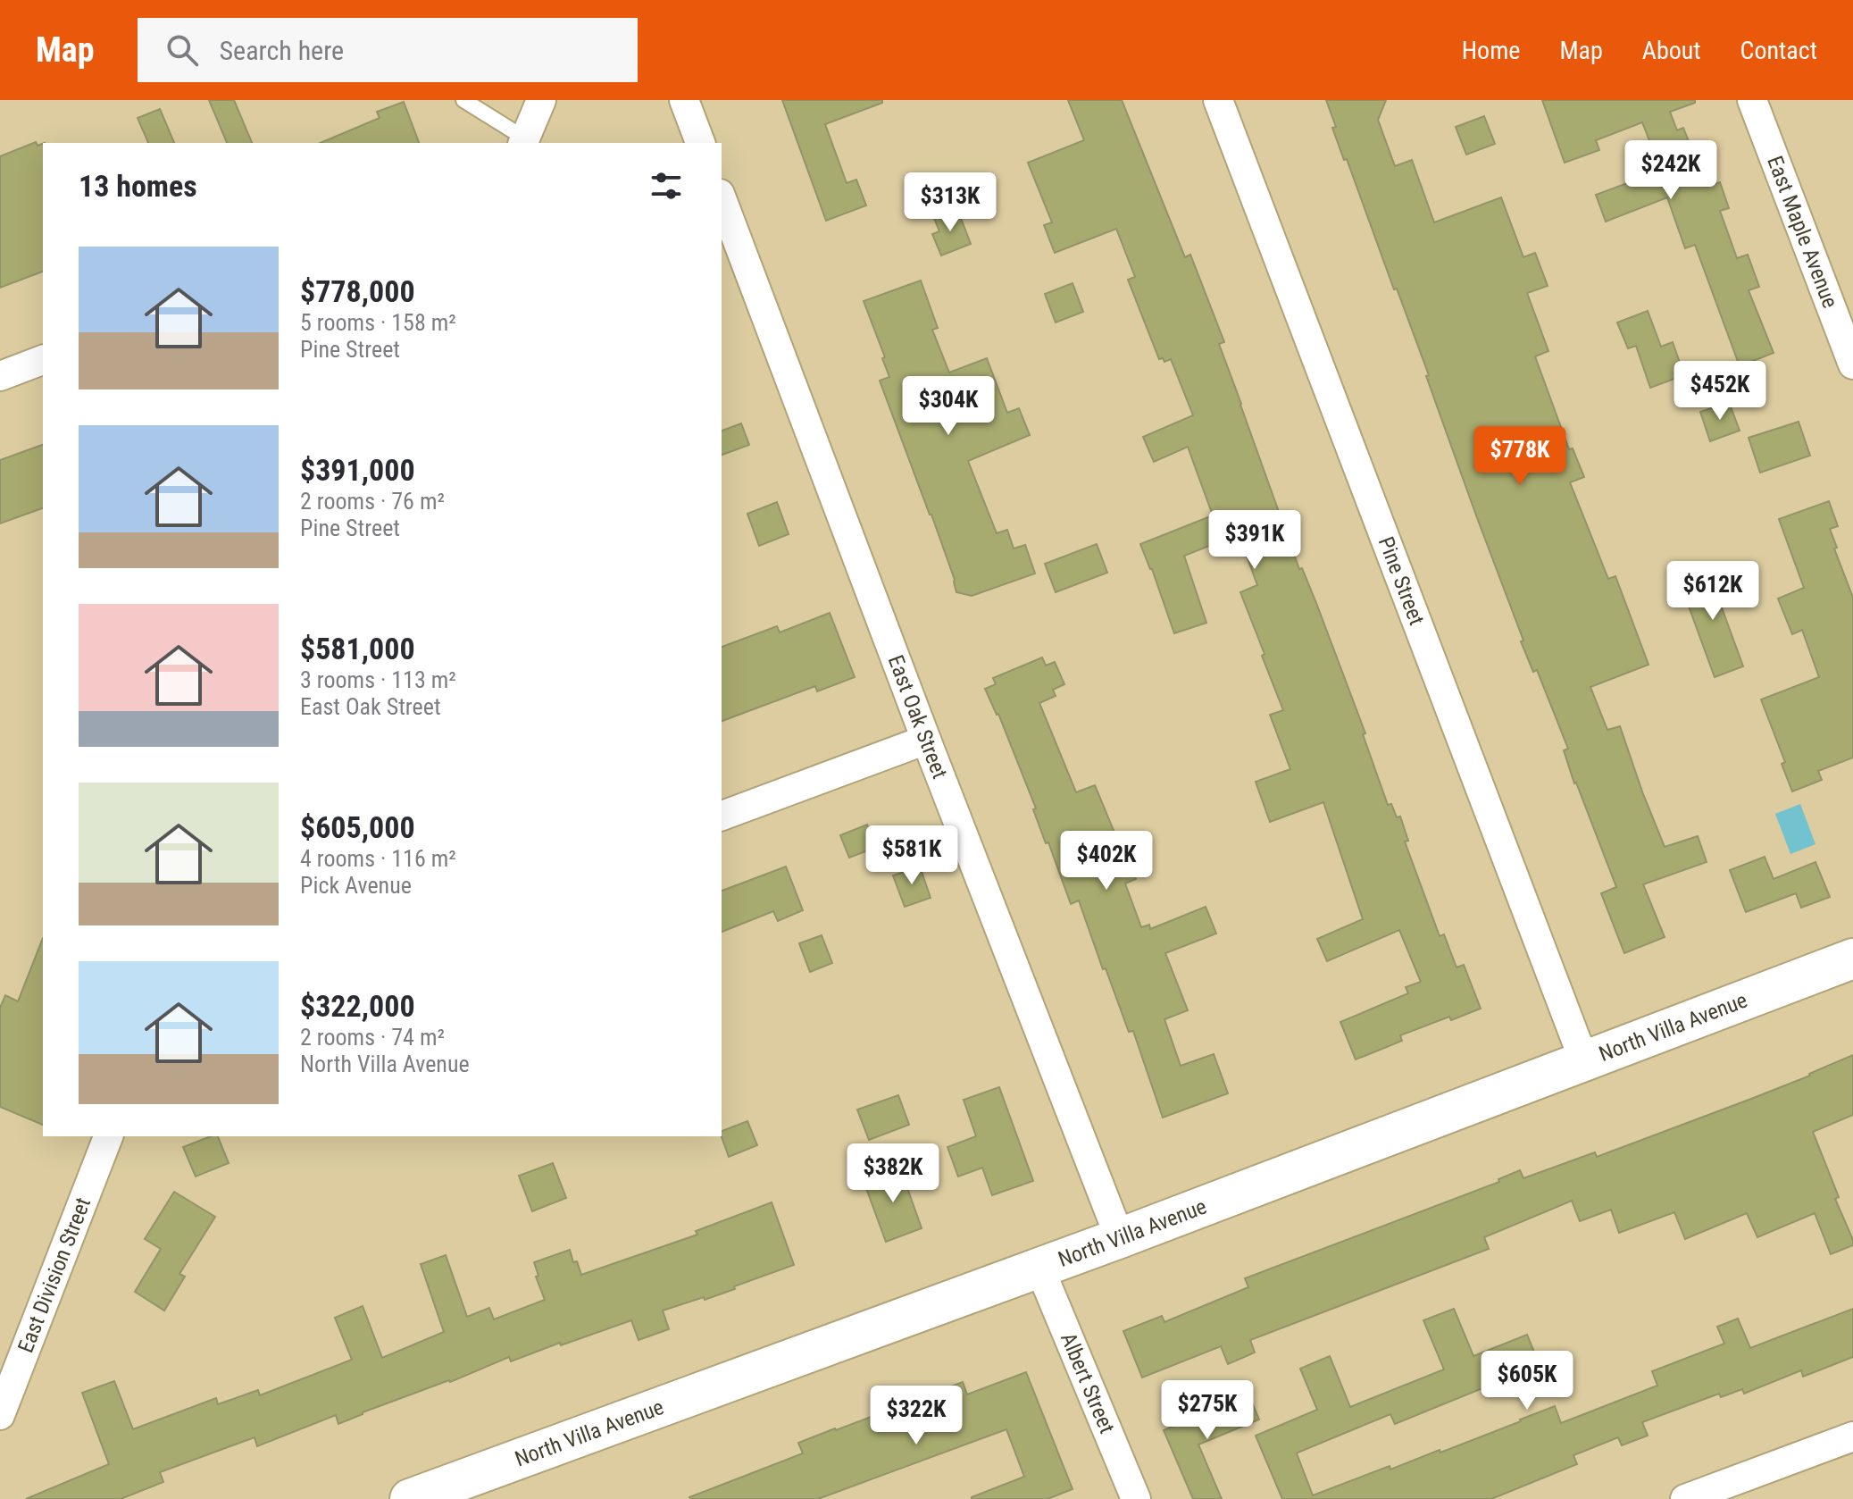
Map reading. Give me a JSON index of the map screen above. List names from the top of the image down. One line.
{"streets":{"street":["East Maple Avenue","Pine Street","East Oak Street","North Villa Avenue","East Division Street","Albert Street"]},"crossings":[["Pine Street","North Villa Avenue"],["East Oak Street","North Villa Avenue"],["North Villa Avenue","Albert Street"]],"page":{"header":"Map","search":"Search here","nav":["Home","Map","About","Contact"],"price":["$242K","$313K","$452K","$304K","$778K","$391K","$612K","$581K","$402K","$382K","$605K","$275K","$322K"],"heading":"13 homes","list":[{"name":"$778,000","note":"5 rooms · 158 m² · Pine Street"},{"name":"$391,000","note":"2 rooms · 76 m² · Pine Street"},{"name":"$581,000","note":"3 rooms · 113 m² · East Oak Street"},{"name":"$605,000","note":"4 rooms · 116 m² · Pick Avenue"},{"name":"$322,000","note":"2 rooms · 74 m² · North Villa Avenue"}]}}
